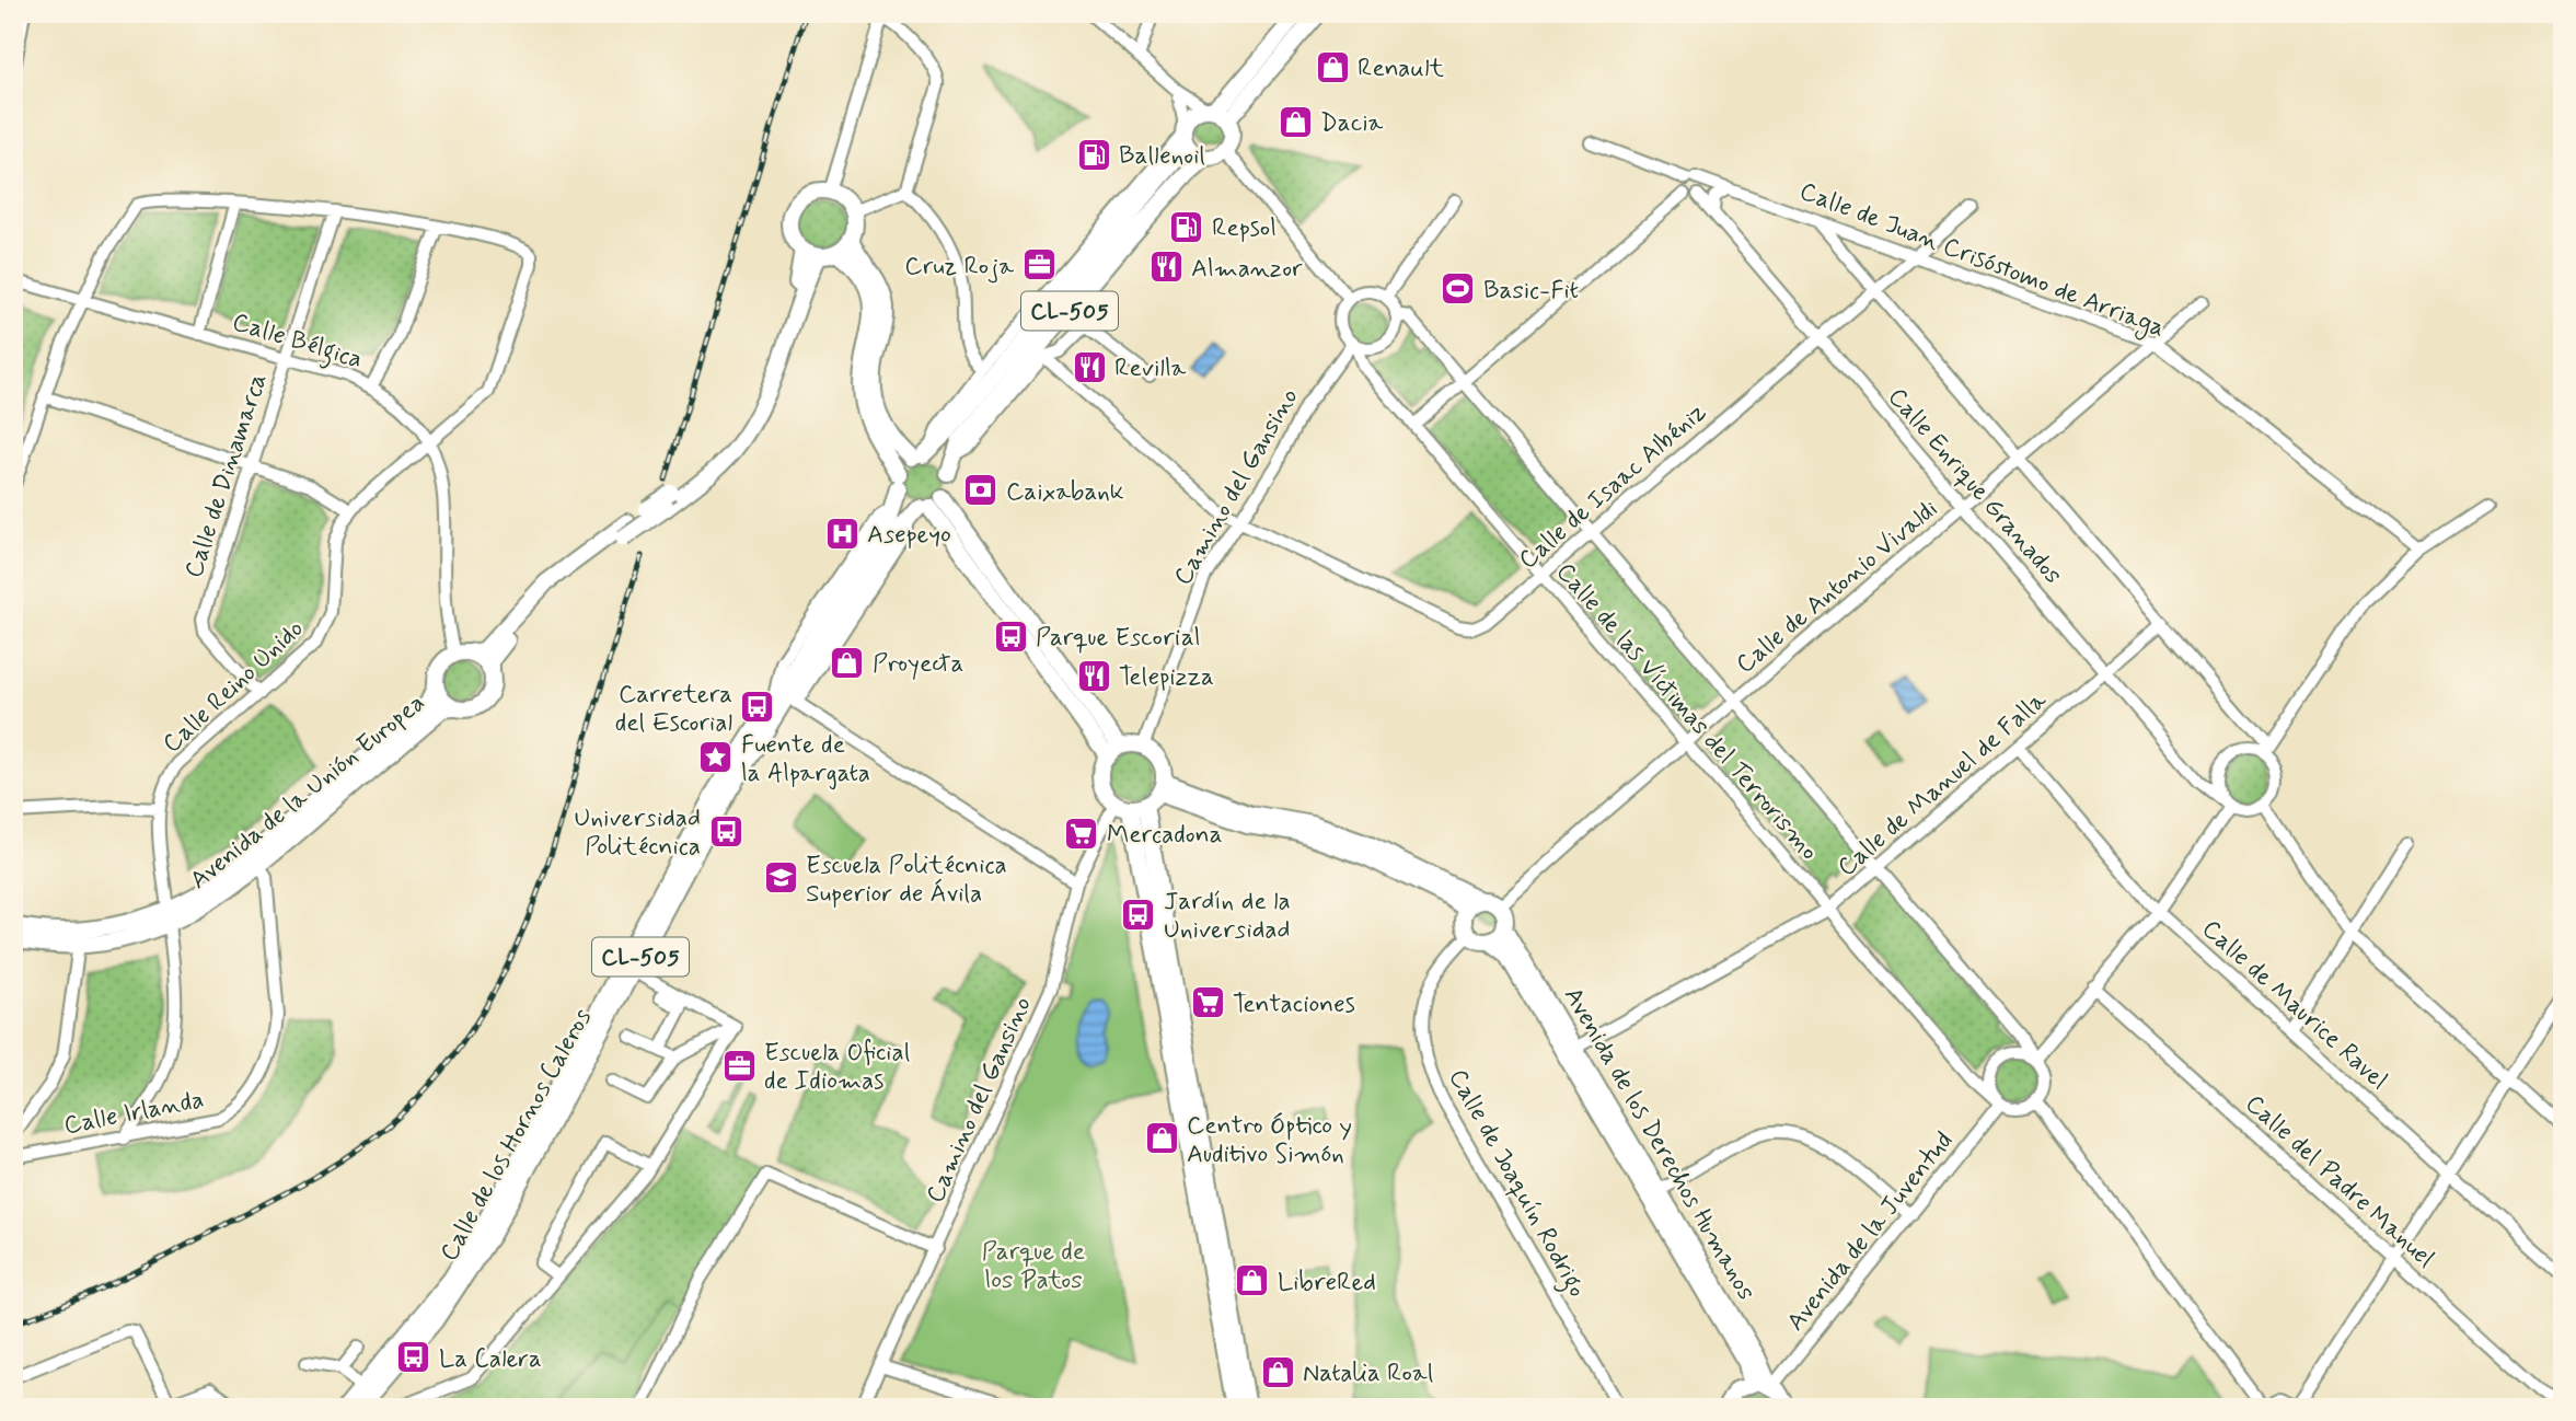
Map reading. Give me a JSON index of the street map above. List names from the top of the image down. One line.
{"streets":{"main road":["CL-505","Avenida de la Unión Europea","Calle de los Hornos Caleros","Avenida de los Derechos Humanos"],"street":["Calle de Juan Crisóstomo de Arriaga","Calle Bélgica","Calle de Dinamarca","Calle de Isaac Albéniz","Calle Enrique Granados","Camino del Gansino","Calle de Antonio Vivaldi","Calle Reino Unido","Calle de las Víctimas del Terrorismo","Calle de Manuel de Falla","Calle de Maurice Ravel","Calle Irlanda","Calle del Padre Manuel","Calle de Joaquín Rodrigo","Avenida de la Juventud"]},"crossings":[["Calle de Juan Crisóstomo de Arriaga","Calle de Isaac Albéniz"],["Calle de Juan Crisóstomo de Arriaga","Calle Enrique Granados"],["Calle de Juan Crisóstomo de Arriaga","Calle de Antonio Vivaldi"],["CL-505","Calle de Isaac Albéniz"],["CL-505","Calle de los Hornos Caleros"],["Calle Bélgica","Calle de Dinamarca"],["Calle Bélgica","Calle Reino Unido"],["Calle Bélgica","Avenida de la Unión Europea"],["Calle de Dinamarca","Calle Reino Unido"],["Calle de Isaac Albéniz","Calle Enrique Granados"],["Calle de Isaac Albéniz","Camino del Gansino"],["Calle de Isaac Albéniz","Calle de las Víctimas del Terrorismo"],["Calle Enrique Granados","Calle de Antonio Vivaldi"],["Calle Enrique Granados","Calle de Manuel de Falla"],["Camino del Gansino","Calle de las Víctimas del Terrorismo"],["Calle de Antonio Vivaldi","Calle de las Víctimas del Terrorismo"],["Calle de Antonio Vivaldi","Avenida de los Derechos Humanos"],["Calle de Antonio Vivaldi","Calle de Joaquín Rodrigo"],["Calle Reino Unido","Avenida de la Unión Europea"],["Calle Reino Unido","Calle Irlanda"],["Calle de las Víctimas del Terrorismo","Calle de Manuel de Falla"],["Calle de las Víctimas del Terrorismo","Avenida de la Juventud"],["Calle de Manuel de Falla","Calle de Maurice Ravel"],["Calle de Manuel de Falla","Avenida de los Derechos Humanos"],["Avenida de la Unión Europea","Calle Irlanda"],["Avenida de los Derechos Humanos","Calle de Joaquín Rodrigo"],["Avenida de los Derechos Humanos","Avenida de la Juventud"]],"parks":["Parque de los Patos"],"places":{"shop":["Renault","Dacia","Proyecta","Centro Óptico y Auditivo Simón","LibreRed","Natalia Roal"],"fuel station":["Ballenoil","Repsol"],"office":["Cruz Roja","Escuela Oficial de Idiomas"],"restaurant":["Almanzor","Revilla","Telepizza"],"sports":["Basic-Fit"],"bank":["Caixabank"],"hospital":["Asepeyo"],"bus stop":["Parque Escorial","Carretera del Escorial","Universidad Politécnica","Jardín de la Universidad","La Calera"],"place":["Fuente de la Alpargata"],"supermarket":["Mercadona","Tentaciones"],"school or university":["Escuela Politécnica Superior de Ávila"]}}
